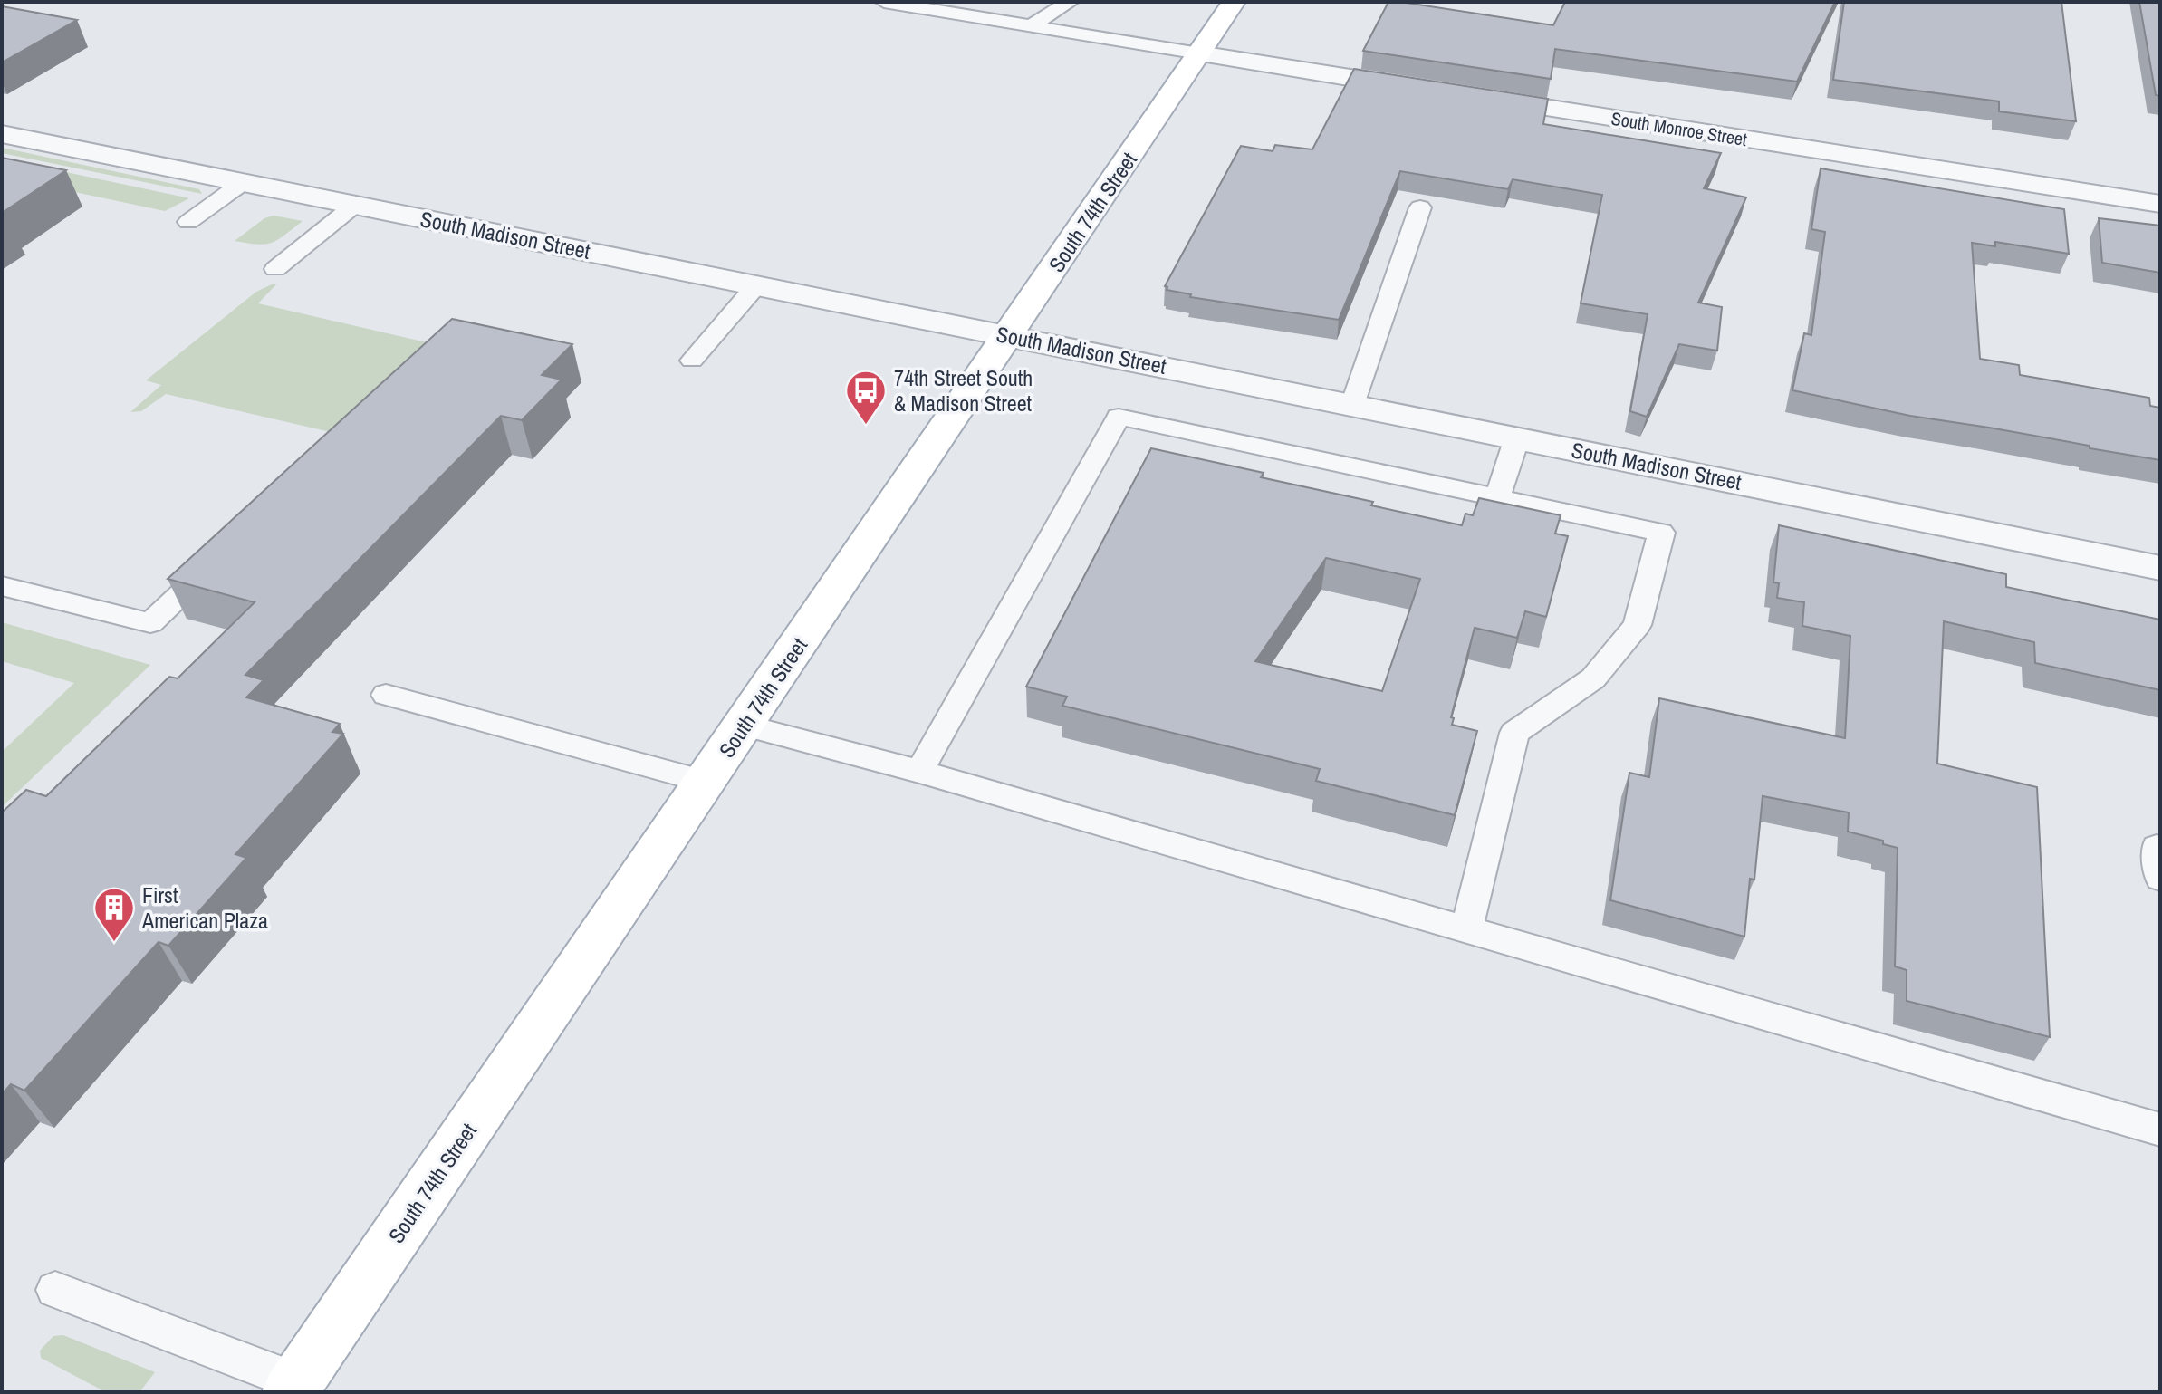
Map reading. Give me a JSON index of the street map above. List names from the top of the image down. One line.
{"streets":{"main road":["South 74th Street"],"street":["South Monroe Street","South Madison Street"]},"crossings":[["South 74th Street","South Madison Street"]],"places":{"bus stop":["74th Street South & Madison Street"],"building":["First American Plaza"]}}
